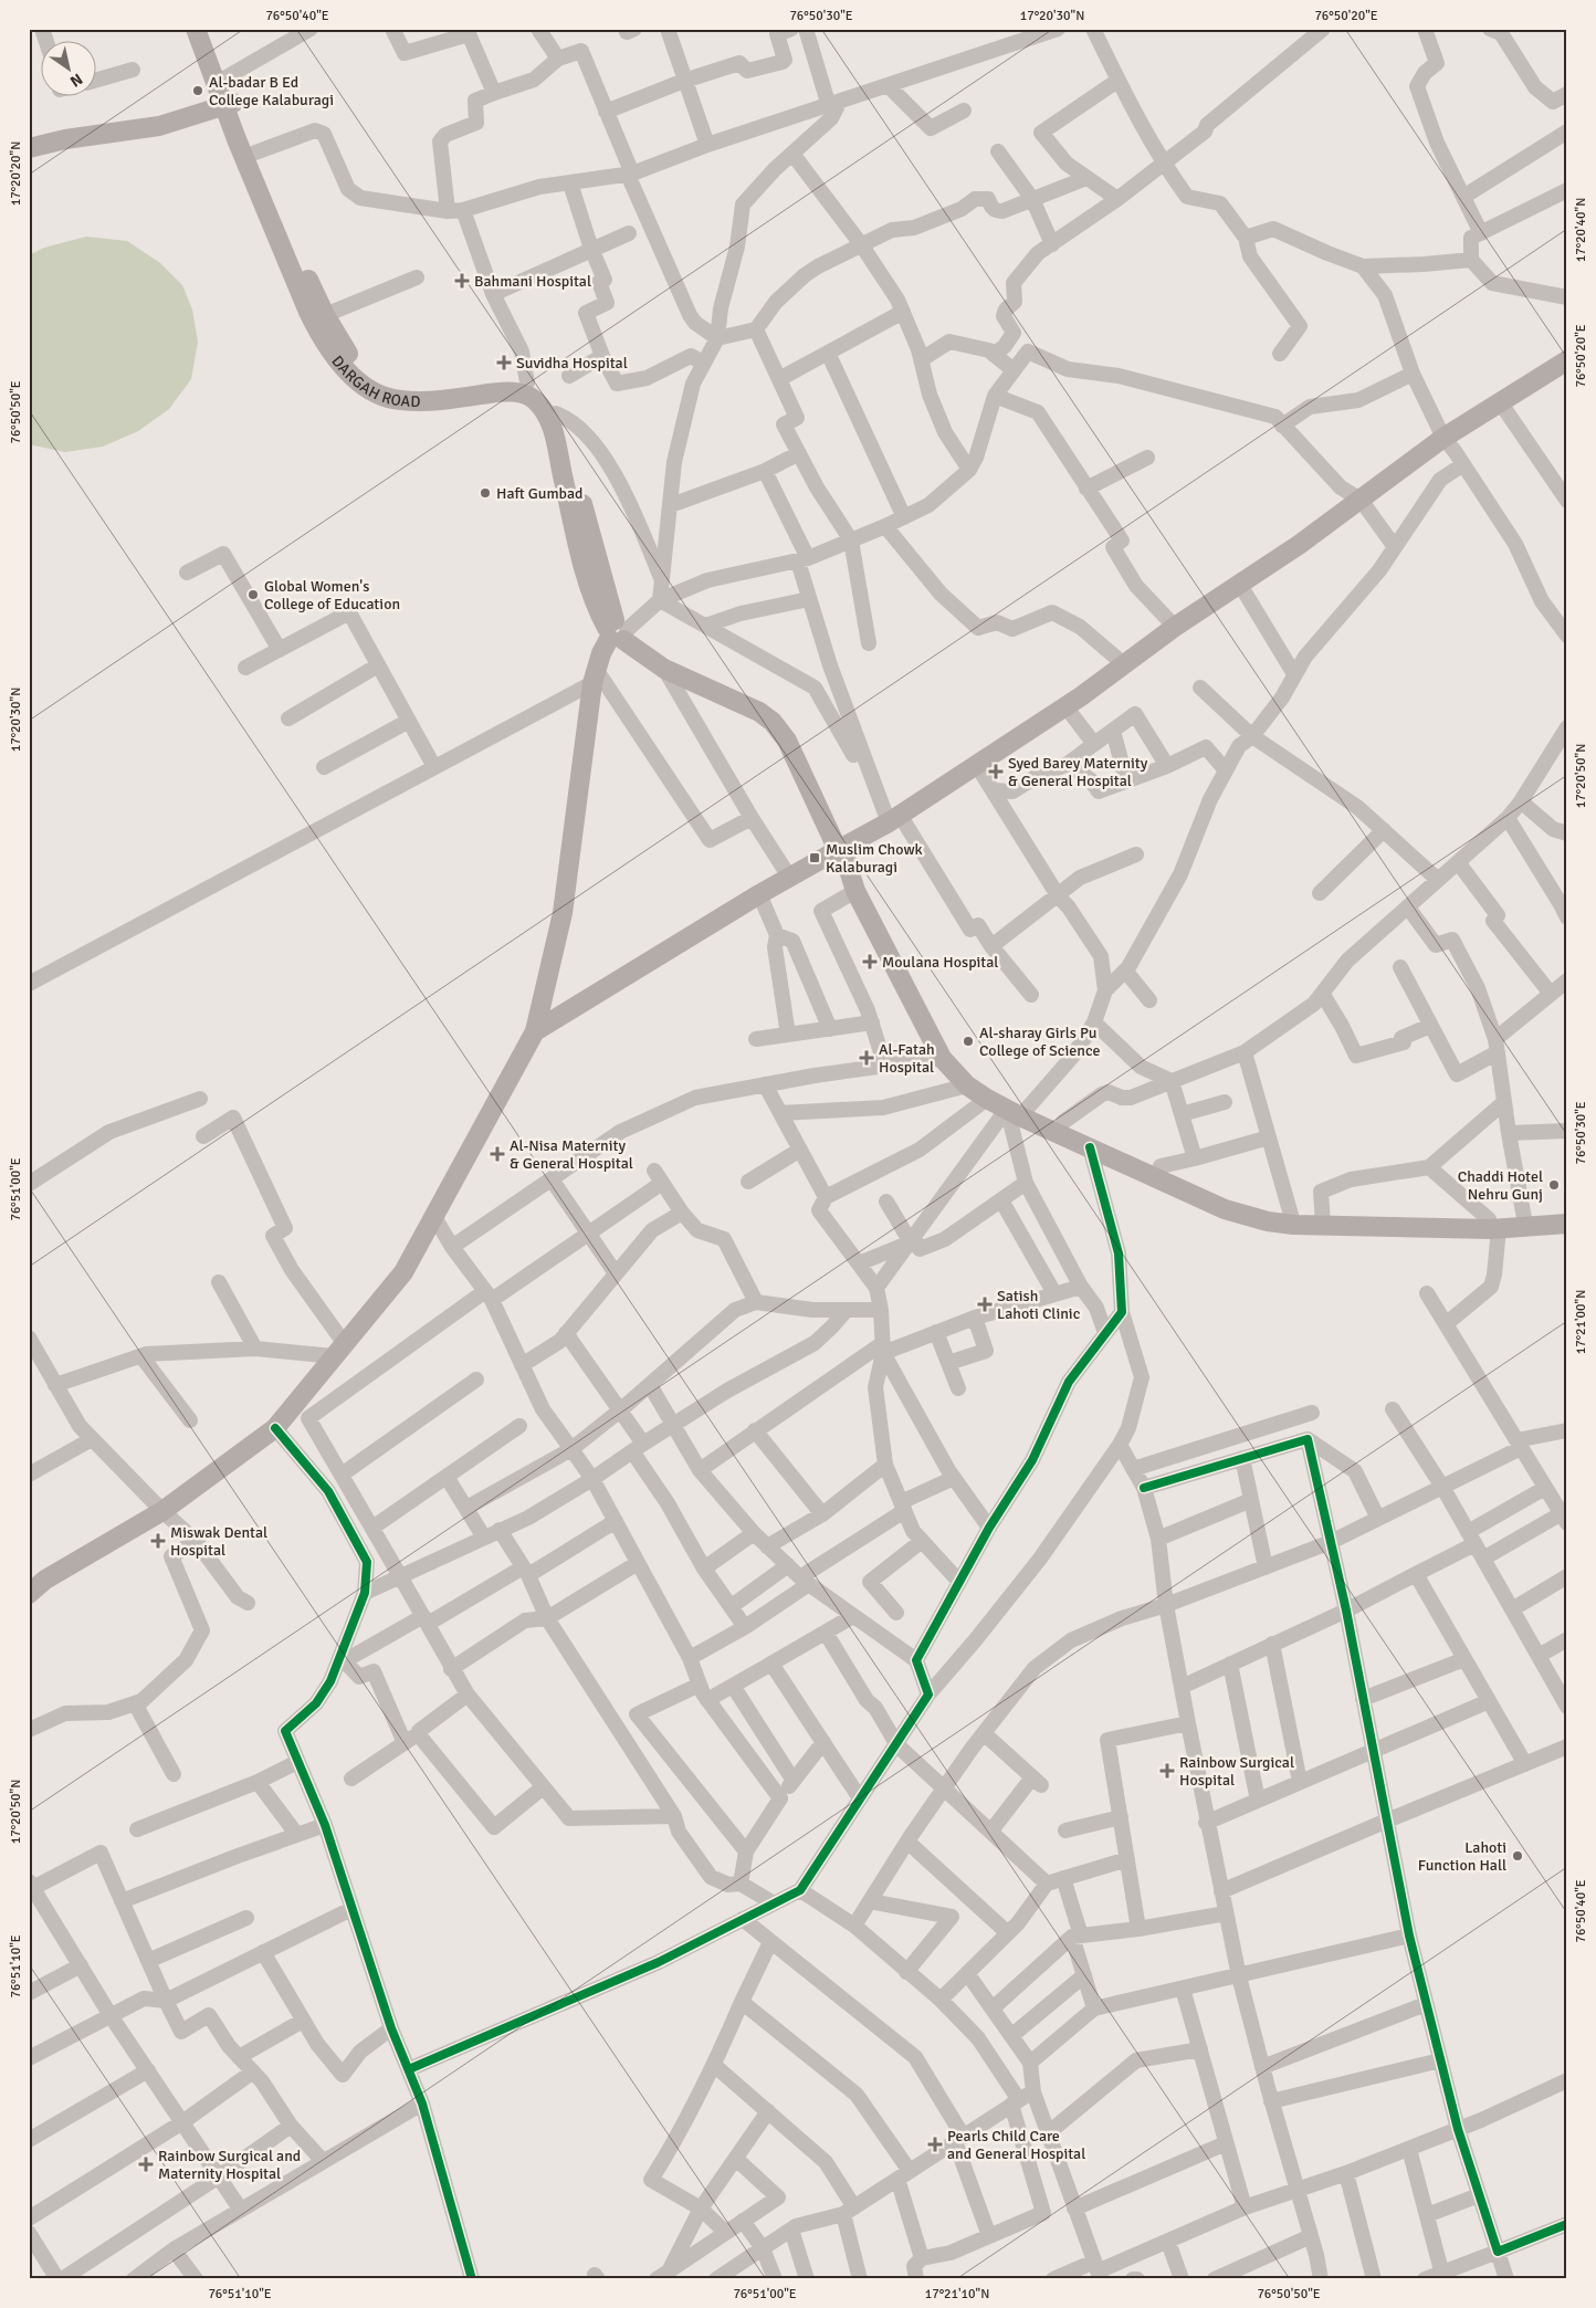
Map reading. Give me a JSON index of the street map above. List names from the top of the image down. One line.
{"streets":{"main road":["DARGAH ROAD"]},"places":{"other":["Al-badar B Ed College Kalaburagi","Haft Gumbad","Global Women's College of Education","Al-sharay Girls Pu College of Science","Chaddi Hotel Nehru Gunj","Lahoti Function Hall"],"health":["Bahmani Hospital","Suvidha Hospital","Syed Barey Maternity & General Hospital","Moulana Hospital","Al-Fatah Hospital","Al-Nisa Maternity & General Hospital","Satish Lahoti Clinic","Miswak Dental Hospital","Rainbow Surgical Hospital","Pearls Child Care and General Hospital","Rainbow Surgical and Maternity Hospital"],"transit":["Muslim Chowk Kalaburagi"]},"north":"bottom right","coordinates":["76°50'40\"E","76°50'30\"E","17°20'30\"N","76°50'20\"E","17°20'20\"N","17°20'40\"N","76°50'50\"E","17°20'50\"N","76°51'00\"E","17°21'00\"N","76°51'10\"E","17°21'10\"N"]}
